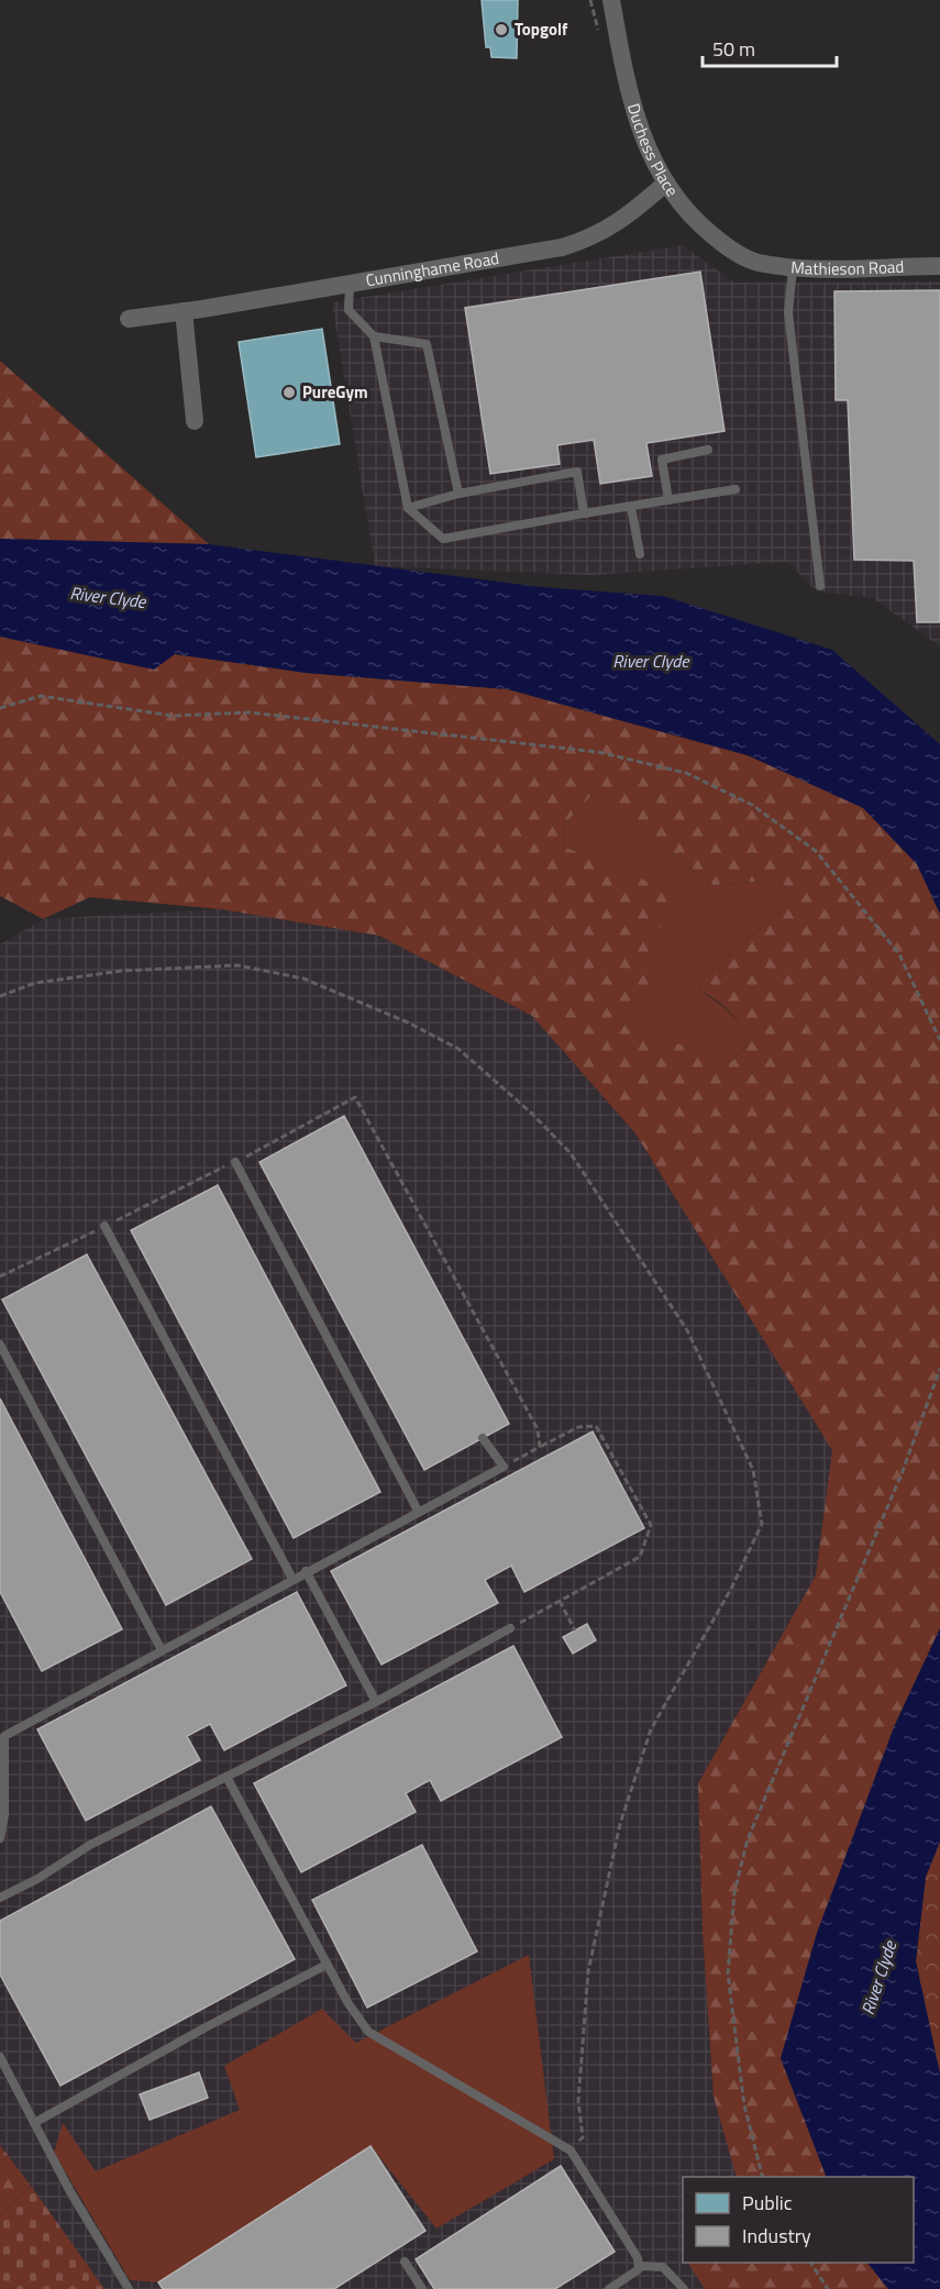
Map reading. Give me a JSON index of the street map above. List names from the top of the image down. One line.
{"streets":{"street":["Duchess Place","Mathieson Road","Cunninghame Road"]},"crossings":[["Duchess Place","Mathieson Road"],["Duchess Place","Cunninghame Road"]],"water":["River Clyde"],"places":["Topgolf","PureGym"],"legend":["Public","Industry"],"scale_bar":"50 m"}
